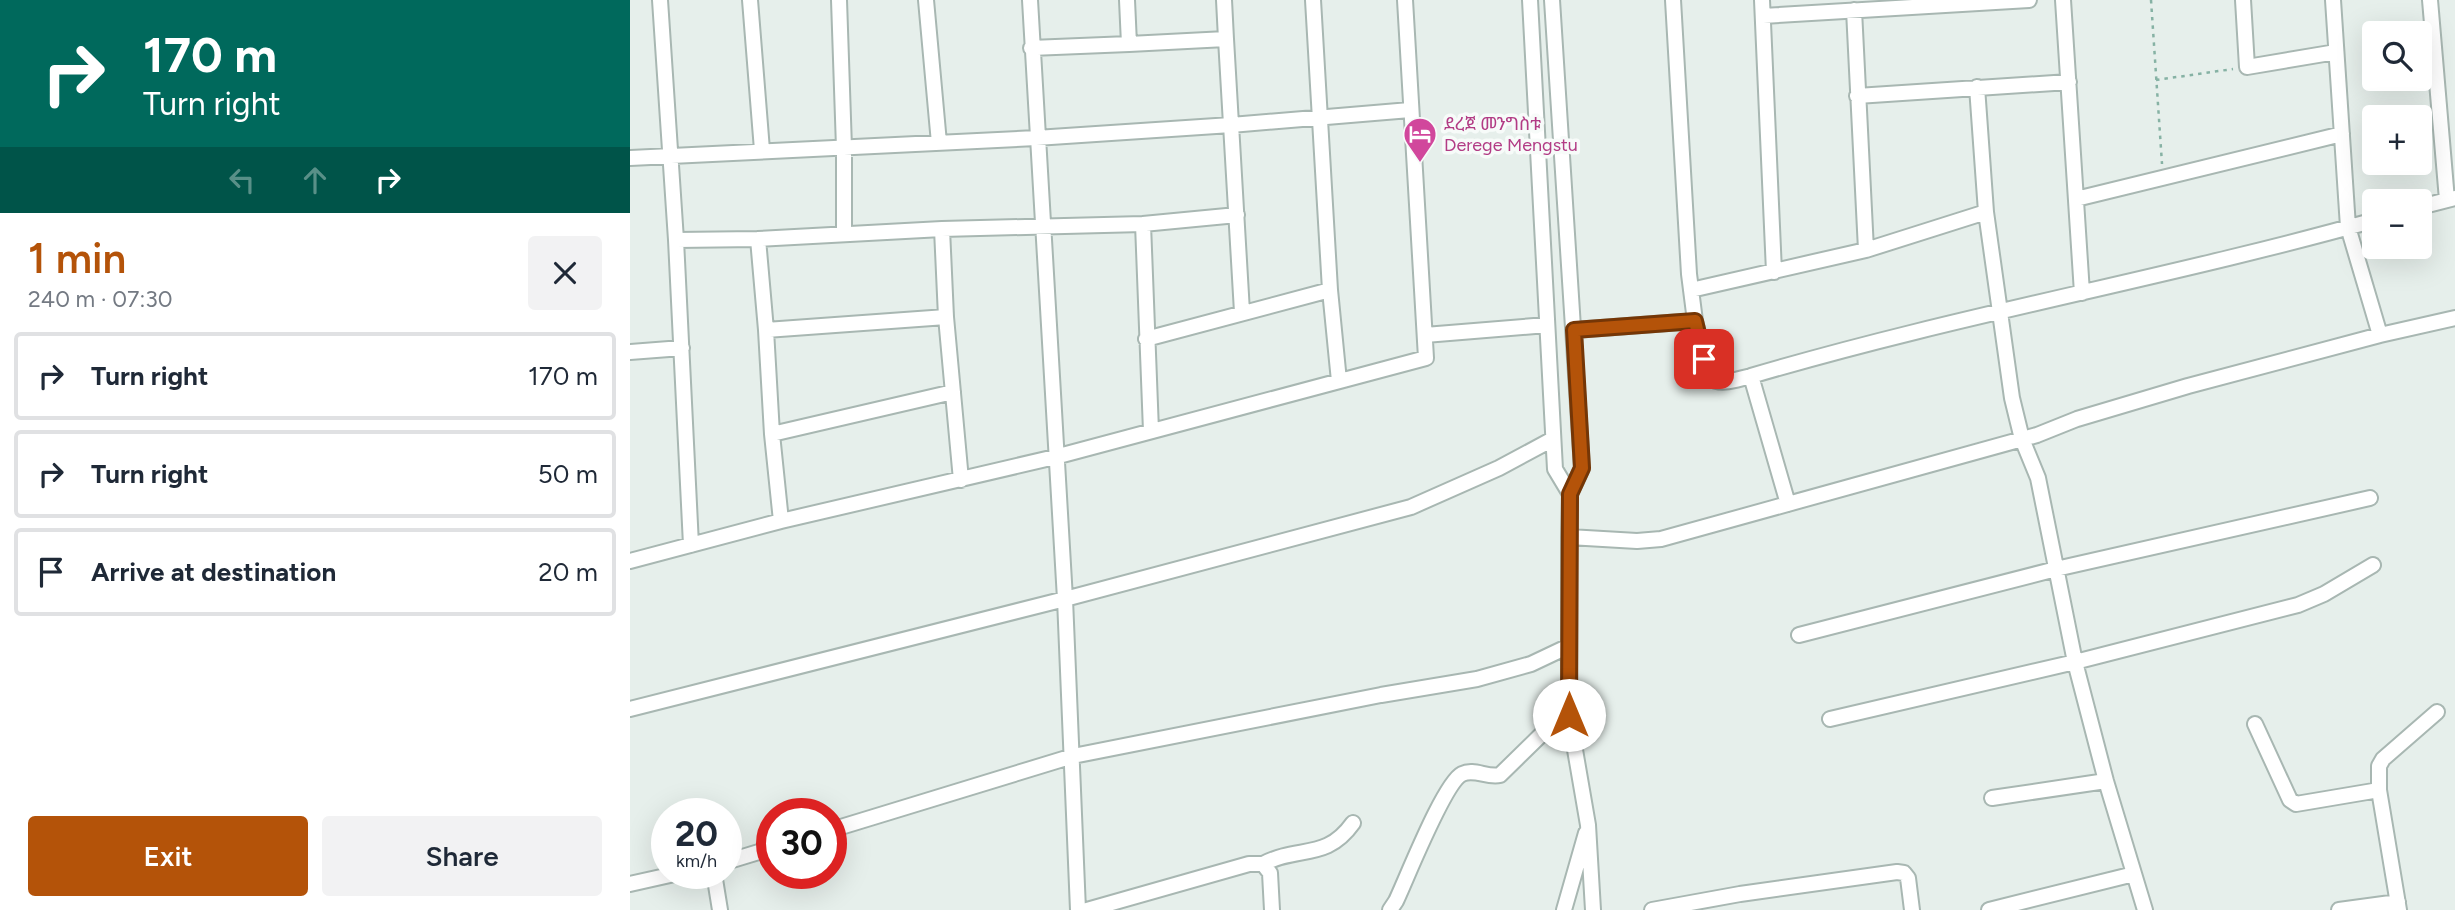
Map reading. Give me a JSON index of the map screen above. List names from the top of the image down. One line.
{"places":{"hotel":["ደረጀ መንግስቱ Derege Mengstu"]},"page":{"turn":["170 m","Turn right"],"map_buttons":["+","−"],"heading":["1 min","240 m · 07:30"],"list":[{"name":"Turn right","value":"170 m"},{"name":"Turn right","value":"50 m"},{"name":"Arrive at destination","value":"20 m"}],"speed":"20 km/h","limit":"30","buttons":["Exit","Share"]}}
